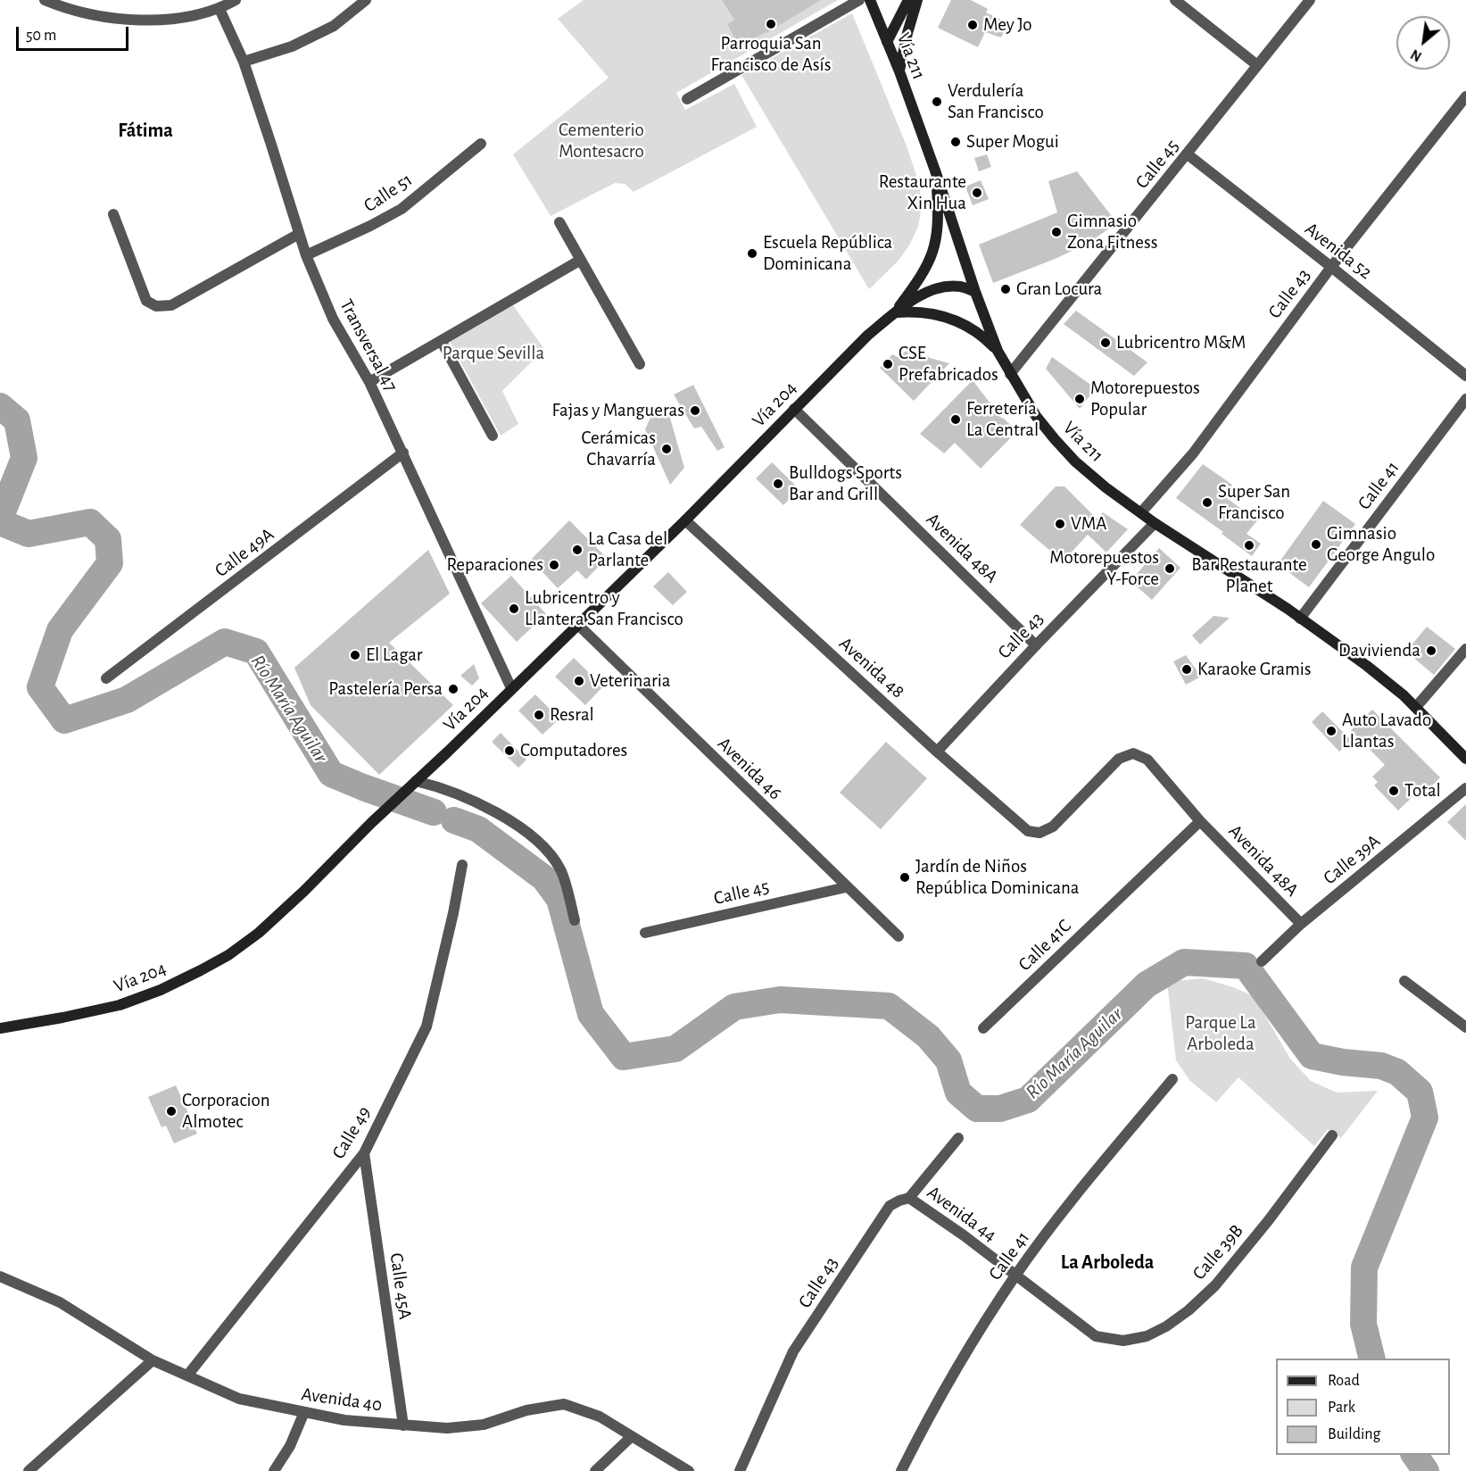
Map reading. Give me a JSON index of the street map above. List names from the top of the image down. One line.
{"streets":{"main road":["Vía 211","Vía 204"],"street":["Calle 45","Calle 51","Avenida 52","Calle 43","Transversal 47","Calle 41","Avenida 48A","Calle 49A","Avenida 48","Avenida 46","Calle 39A","Calle 41C","Calle 49","Avenida 44","Calle 39B","Calle 45A","Avenida 40"]},"crossings":[["Vía 211","Calle 45"],["Vía 211","Calle 43"],["Vía 211","Vía 204"],["Vía 211","Calle 41"],["Calle 45","Avenida 52"],["Calle 45","Avenida 46"],["Calle 51","Transversal 47"],["Avenida 52","Calle 43"],["Calle 43","Avenida 48A"],["Calle 43","Avenida 48"],["Calle 43","Avenida 44"],["Transversal 47","Vía 204"],["Transversal 47","Calle 49A"],["Vía 204","Avenida 48A"],["Vía 204","Avenida 48"],["Vía 204","Avenida 46"],["Calle 41","Avenida 44"],["Avenida 48A","Avenida 48"],["Avenida 48A","Calle 39A"],["Avenida 48A","Calle 41C"],["Calle 49","Calle 45A"],["Calle 49","Avenida 40"],["Avenida 44","Calle 39B"],["Calle 45A","Avenida 40"]],"districts":["Fátima","La Arboleda"],"water":["Río María Aguilar"],"parks":["Cementerio Montesacro","Parque Sevilla","Parque La Arboleda"],"places":["Parroquia San Francisco de Asís","Mey Jo","Verdulería San Francisco","Super Mogui","Restaurante Xin Hua","Gimnasio Zona Fitness","Escuela República Dominicana","Gran Locura","Lubricentro M&M","CSE Prefabricados","Motorepuestos Popular","Fajas y Mangueras","Ferretería La Central","Cerámicas Chavarría","Bulldogs Sports Bar and Grill","Super San Francisco","VMA","Gimnasio George Angulo","Bar Restaurante Planet","La Casa del Parlante","Reparaciones","Motorepuestos Y-Force","Lubricentro y Llantera San Francisco","Davivienda","El Lagar","Karaoke Gramis","Veterinaria","Pastelería Persa","Resral","Auto Lavado Llantas","Computadores","Total","Jardín de Niños República Dominicana","Corporacion Almotec"],"legend":["Road","Park","Building"],"scale_bar":"50 m","north":"bottom left"}
